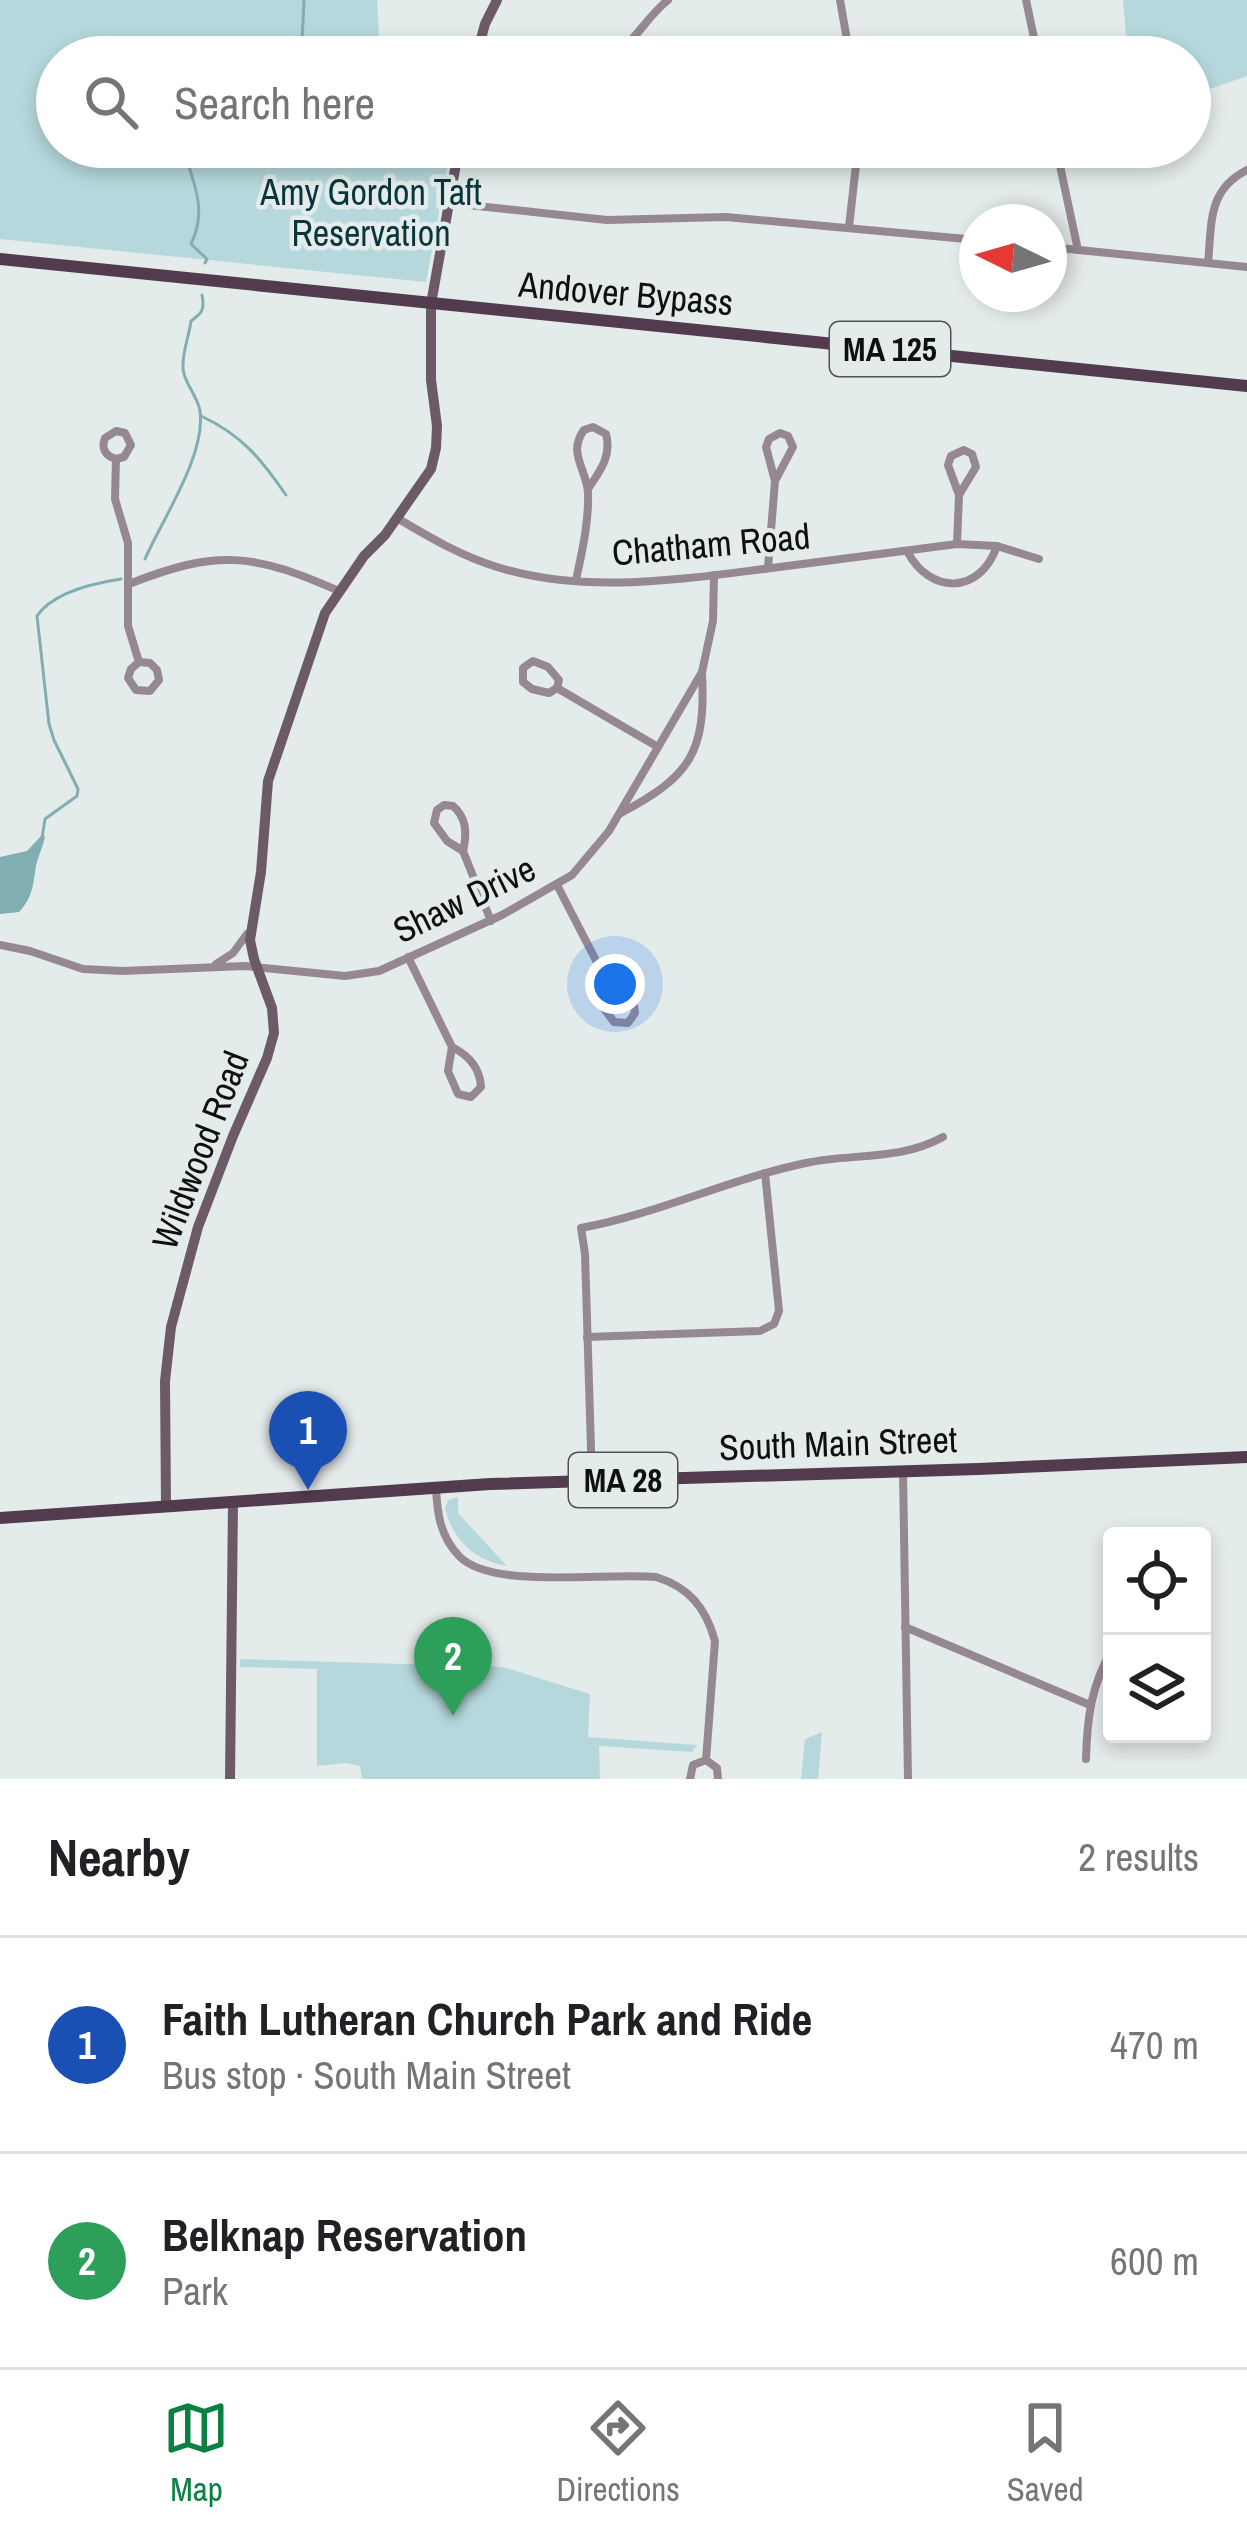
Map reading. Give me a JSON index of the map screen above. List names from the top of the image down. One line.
{"streets":{"main road":["Andover Bypass","MA 125","South Main Street","MA 28"],"street":["Chatham Road","Shaw Drive","Wildwood Road"]},"crossings":[["Andover Bypass","Wildwood Road"],["Chatham Road","Shaw Drive"],["Chatham Road","Wildwood Road"],["Shaw Drive","Wildwood Road"],["Wildwood Road","South Main Street"]],"parks":["Amy Gordon Taft Reservation"],"north":"left","page":{"search":"Search here","pins":["1","2"],"heading":["Nearby","2 results"],"list":[{"mark":"1","name":"Faith Lutheran Church Park and Ride","note":"Bus stop · South Main Street","value":"470 m"},{"mark":"2","name":"Belknap Reservation","note":"Park","value":"600 m"}],"nav":["Map","Directions","Saved"]}}
